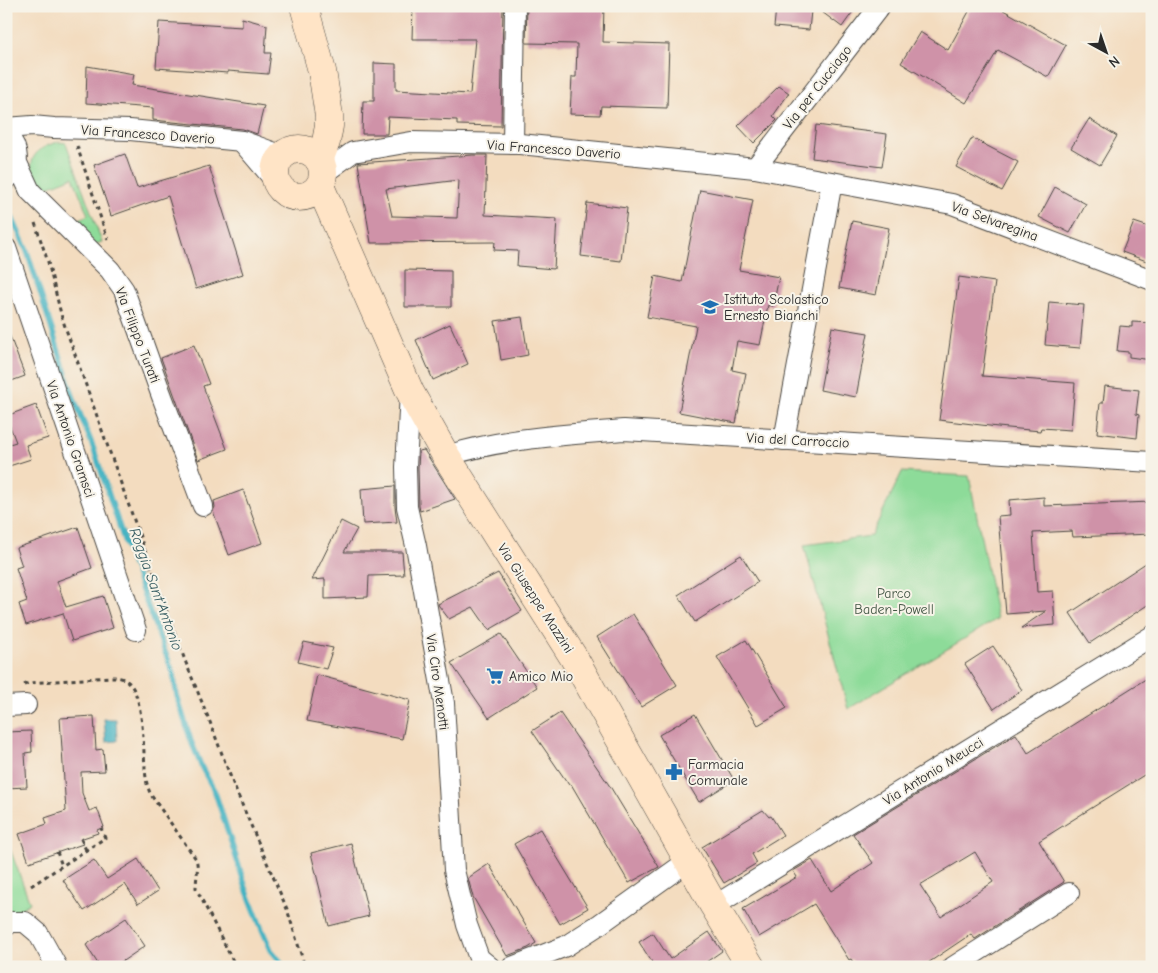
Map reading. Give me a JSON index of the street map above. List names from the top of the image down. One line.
{"streets":{"main road":["Via Giuseppe Mazzini"],"street":["Via per Cucciago","Via Francesco Daverio","Via Selvaregina","Via Filippo Turati","Via Antonio Gramsci","Via del Carroccio","Via Ciro Menotti","Via Antonio Meucci"]},"crossings":[["Via per Cucciago","Via Francesco Daverio"],["Via per Cucciago","Via Selvaregina"],["Via Francesco Daverio","Via Selvaregina"],["Via Francesco Daverio","Via Giuseppe Mazzini"],["Via del Carroccio","Via Giuseppe Mazzini"],["Via Giuseppe Mazzini","Via Ciro Menotti"],["Via Giuseppe Mazzini","Via Antonio Meucci"]],"water":["Roggia Sant'Antonio"],"parks":["Parco Baden-Powell"],"places":{"school or university":["Istituto Scolastico Ernesto Bianchi"],"supermarket":["Amico Mio"],"pharmacy":["Farmacia Comunale"]},"north":"bottom right"}
